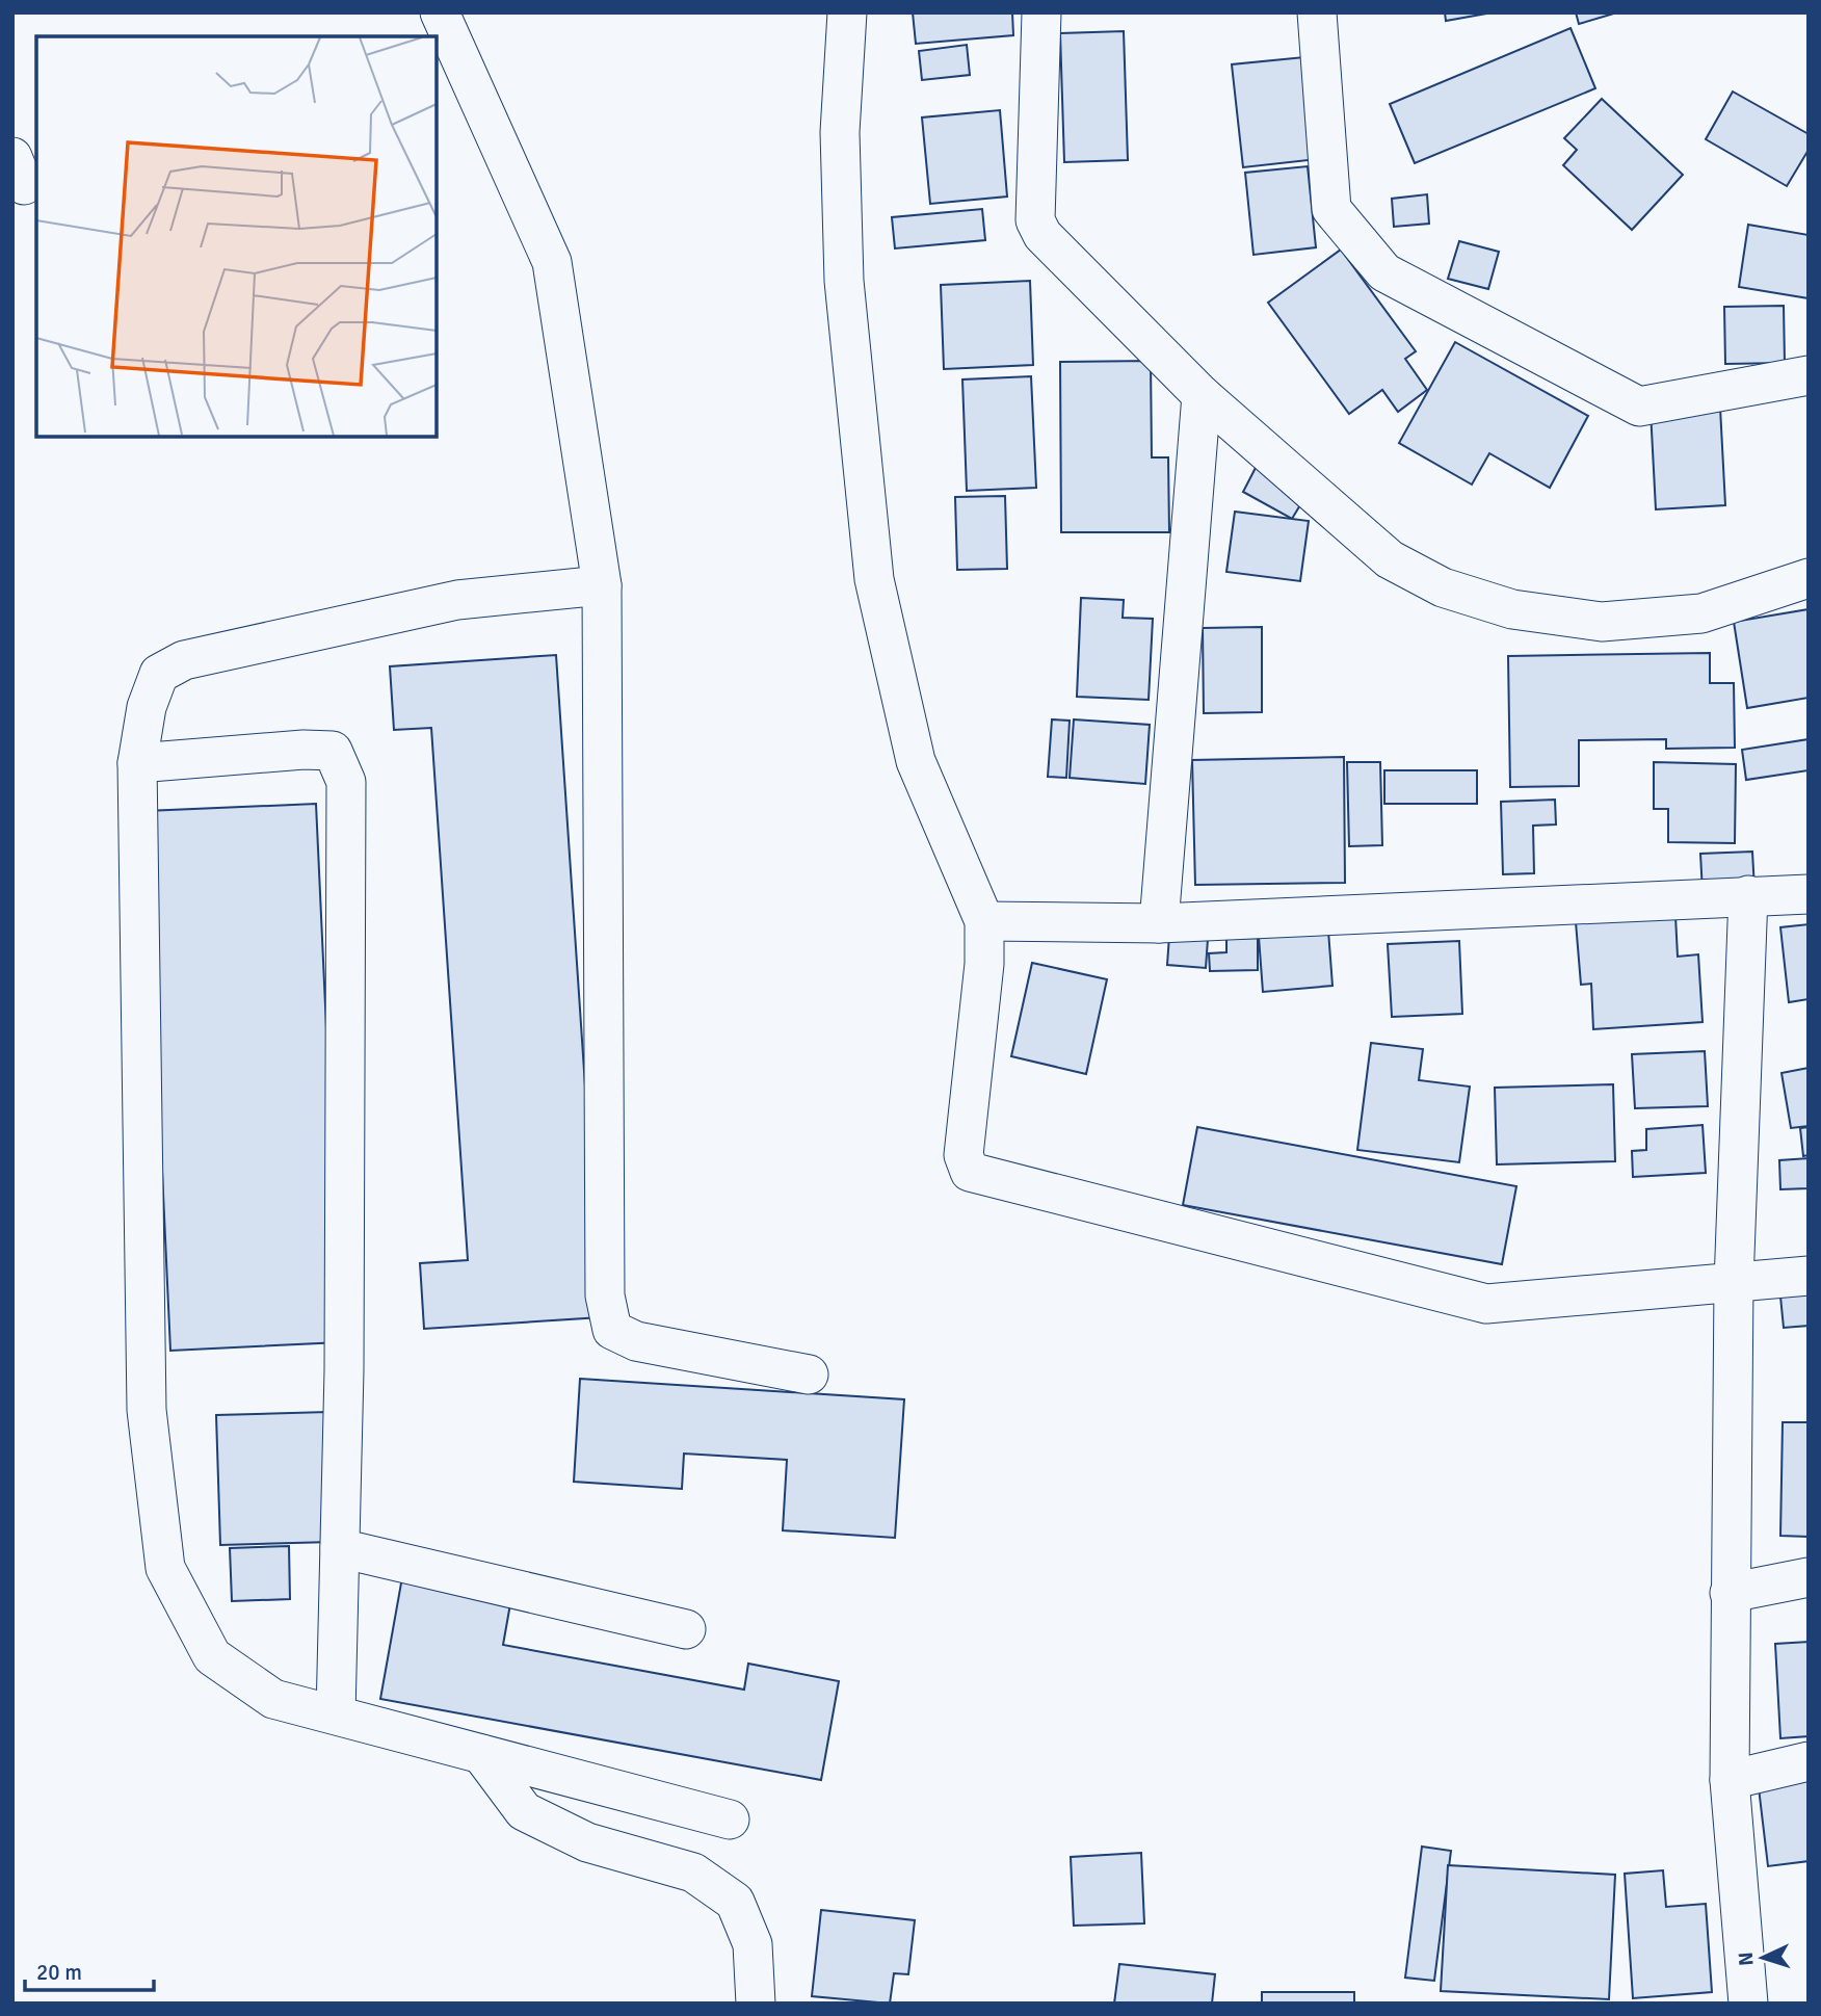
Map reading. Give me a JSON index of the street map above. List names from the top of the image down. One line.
{"scale_bar":"20 m","north":"left"}
